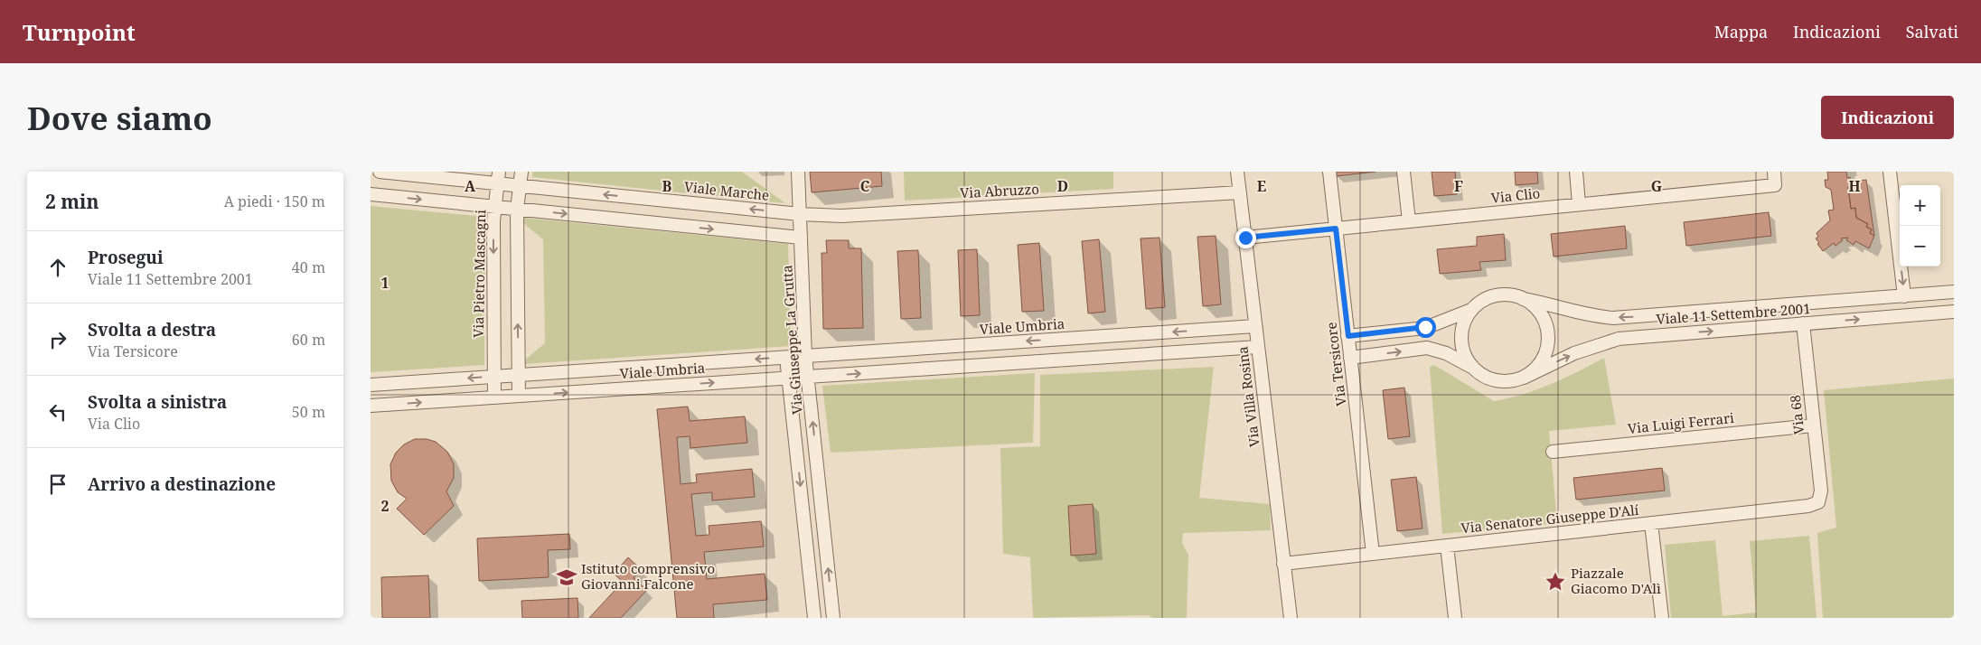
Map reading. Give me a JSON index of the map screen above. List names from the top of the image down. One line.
{"streets":{"street":["Viale Marche","Via Abruzzo","Via Clio","Via Pietro Mascagni","Viale 11 Settembre 2001","Viale Umbria","Via Giuseppe La Grutta","Via Tersicore","Via Villa Rosina","Via 68","Via Luigi Ferrari","Via Senatore Giuseppe D'Alí"]},"crossings":[["Viale Marche","Via Abruzzo"],["Viale Marche","Via Pietro Mascagni"],["Viale Marche","Via Giuseppe La Grutta"],["Via Abruzzo","Via Giuseppe La Grutta"],["Via Abruzzo","Via Villa Rosina"],["Via Clio","Via Tersicore"],["Via Clio","Via Villa Rosina"],["Via Pietro Mascagni","Viale Umbria"],["Viale 11 Settembre 2001","Via 68"],["Viale Umbria","Via Giuseppe La Grutta"],["Viale Umbria","Via Villa Rosina"],["Via Tersicore","Via Senatore Giuseppe D'Alí"],["Via Villa Rosina","Via Senatore Giuseppe D'Alí"],["Via 68","Via Luigi Ferrari"],["Via 68","Via Senatore Giuseppe D'Alí"]],"places":{"school or university":["Istituto comprensivo Giovanni Falcone"],"place":["Piazzale Giacomo D'Alì"]},"page":{"header":"Turnpoint","nav":["Mappa","Indicazioni","Salvati"],"buttons":"Indicazioni","title":"Dove siamo","heading":["2 min","A piedi · 150 m"],"map_buttons":["+","−"],"list":[["Prosegui","Viale 11 Settembre 2001","40 m"],["Svolta a destra","Via Tersicore","60 m"],["Svolta a sinistra","Via Clio","50 m"],"Arrivo a destinazione"]},"grid":{"columns":["A","B","C","D","E","F","G","H"],"rows":["1","2"]}}
